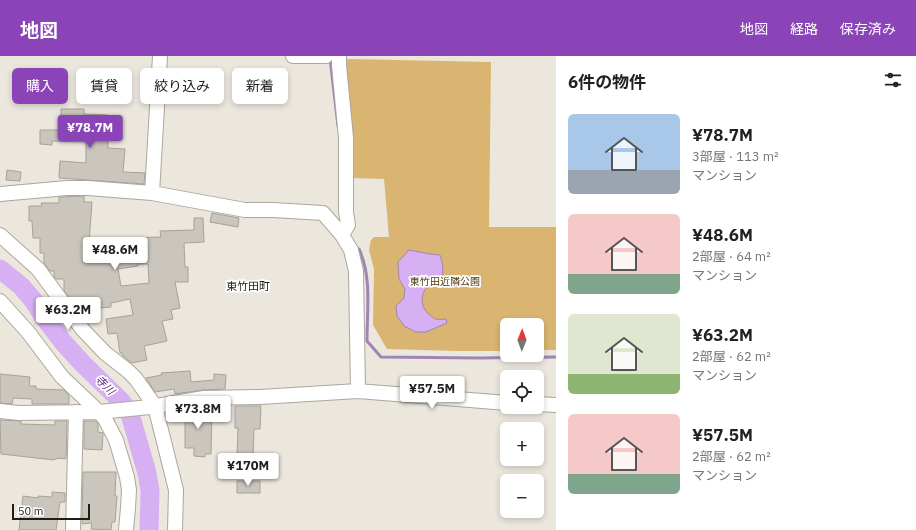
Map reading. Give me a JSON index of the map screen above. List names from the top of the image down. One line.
{"districts":["東竹田町"],"water":["寺川"],"parks":["東竹田近隣公園"],"scale_bar":"50 m","north":"top","page":{"header":"地図","nav":["地図","経路","保存済み"],"heading":"6件の物件","chip":["購入","賃貸","絞り込み","新着"],"list":[{"name":"¥78.7M","note":"3部屋 · 113 m² · マンション"},{"name":"¥48.6M","note":"2部屋 · 64 m² · マンション"},{"name":"¥63.2M","note":"2部屋 · 62 m² · マンション"},{"name":"¥57.5M","note":"2部屋 · 62 m² · マンション"}],"price":["¥78.7M","¥48.6M","¥63.2M","¥57.5M","¥73.8M","¥170M"],"map_buttons":["+","−"],"scale":"50 m"}}
